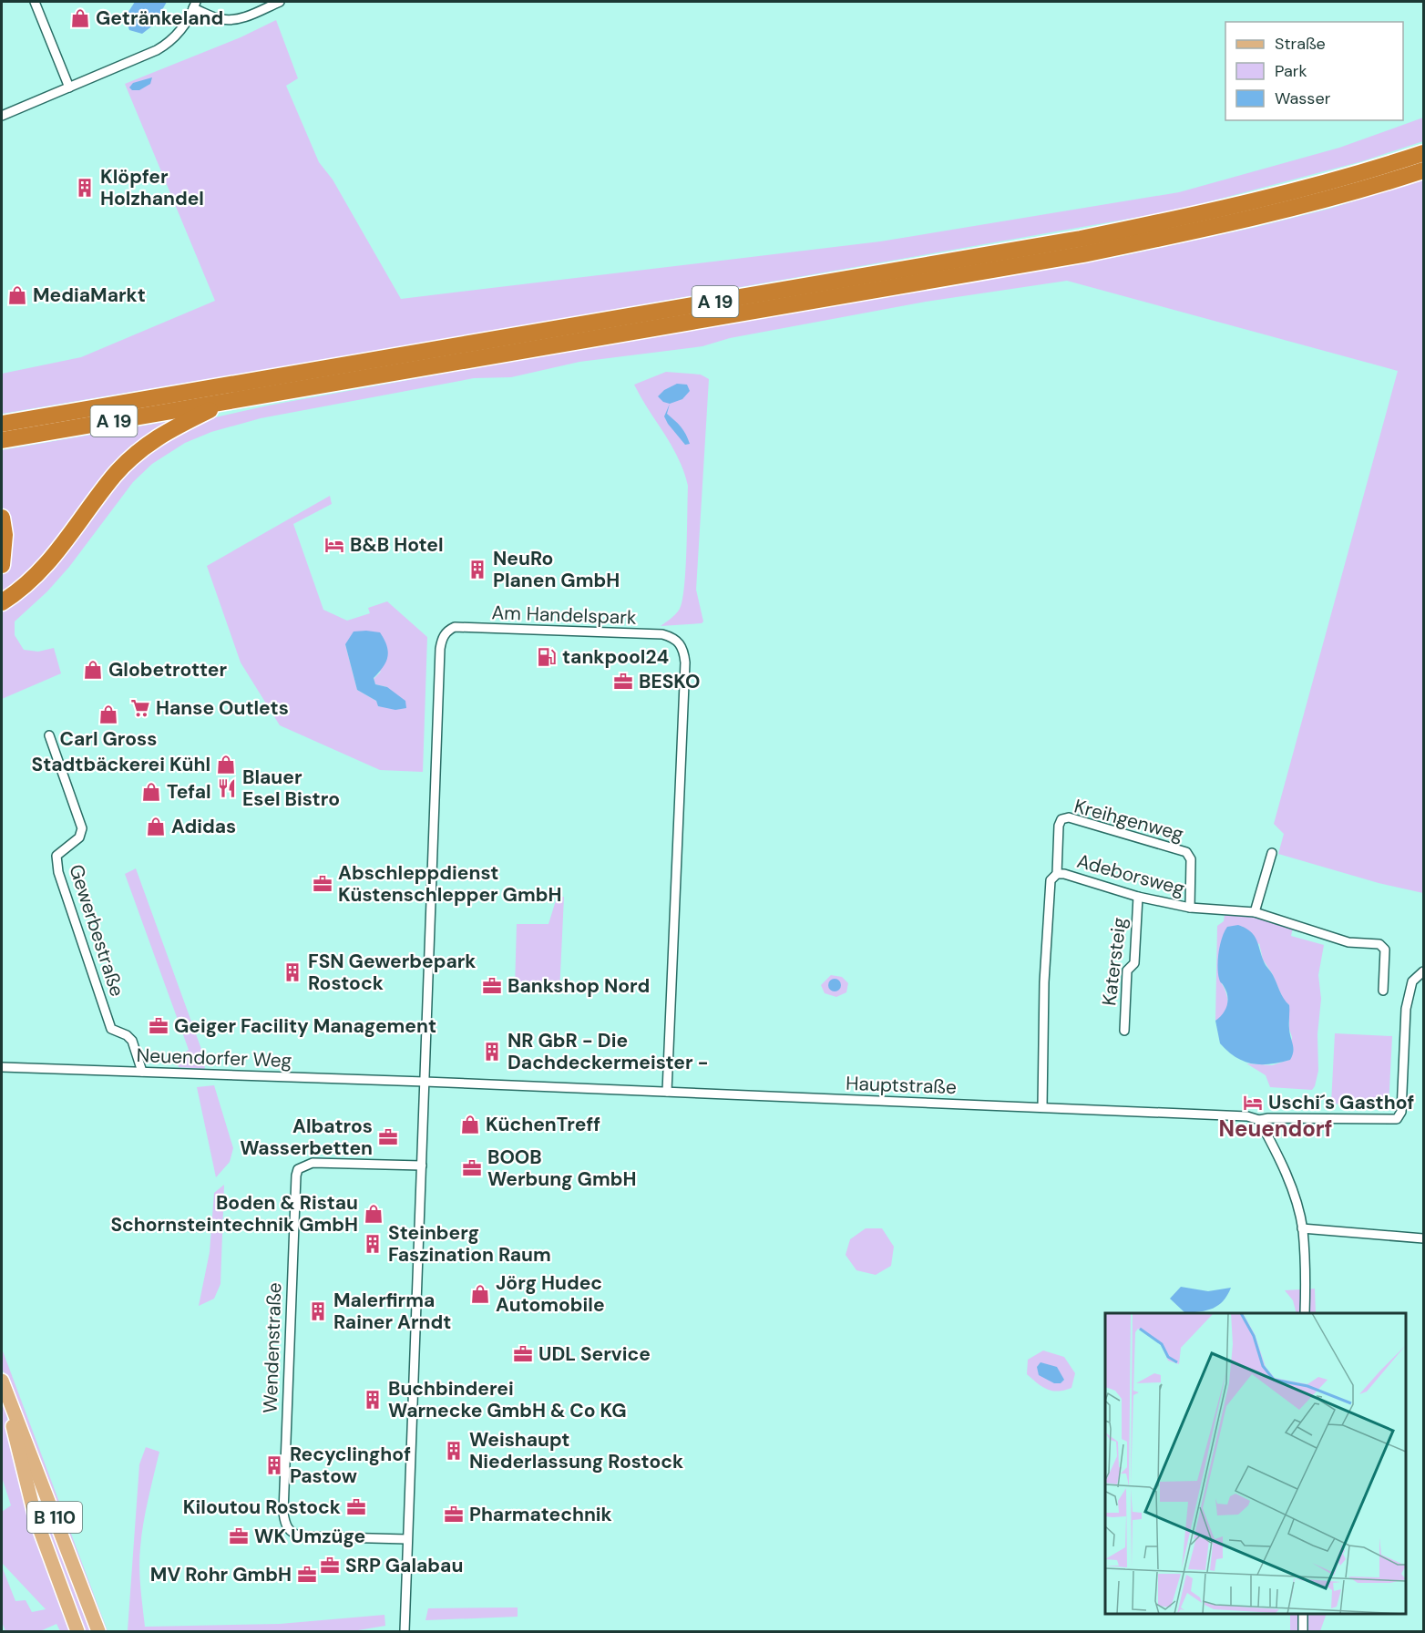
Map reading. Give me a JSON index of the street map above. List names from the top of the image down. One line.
{"streets":{"highway":["A 19"],"main road":["B 110"],"street":["Am Handelspark","Kreihgenweg","Adeborsweg","Gewerbestraße","Katersteig","Neuendorfer Weg","Hauptstraße","Wendenstraße"]},"crossings":[["Am Handelspark","Neuendorfer Weg"],["Am Handelspark","Hauptstraße"],["Am Handelspark","Wendenstraße"],["Kreihgenweg","Adeborsweg"],["Adeborsweg","Katersteig"],["Adeborsweg","Hauptstraße"],["Gewerbestraße","Neuendorfer Weg"],["Neuendorfer Weg","Hauptstraße"]],"districts":["Neuendorf"],"places":{"shop":["Getränkeland","MediaMarkt","Globetrotter","Carl Gross","Stadtbäckerei Kühl","Tefal","Adidas","KüchenTreff","Boden & Ristau Schornsteintechnik GmbH","Jörg Hudec Automobile"],"building":["Klöpfer Holzhandel","NeuRo Planen GmbH","FSN Gewerbepark Rostock","NR GbR - Die Dachdeckermeister -","Steinberg Faszination Raum","Malerfirma Rainer Arndt","Buchbinderei Warnecke GmbH & Co KG","Weishaupt Niederlassung Rostock","Recyclinghof Pastow"],"hotel":["B&B Hotel","Uschi´s Gasthof"],"fuel station":["tankpool24"],"office":["BESKO","Abschleppdienst Küstenschlepper GmbH","Bankshop Nord","Geiger Facility Management","Albatros Wasserbetten","BOOB Werbung GmbH","UDL Service","Kiloutou Rostock","Pharmatechnik","WK Umzüge","SRP Galabau","MV Rohr GmbH"],"supermarket":["Hanse Outlets"],"restaurant":["Blauer Esel Bistro"]},"legend":["Straße","Park","Wasser"]}
